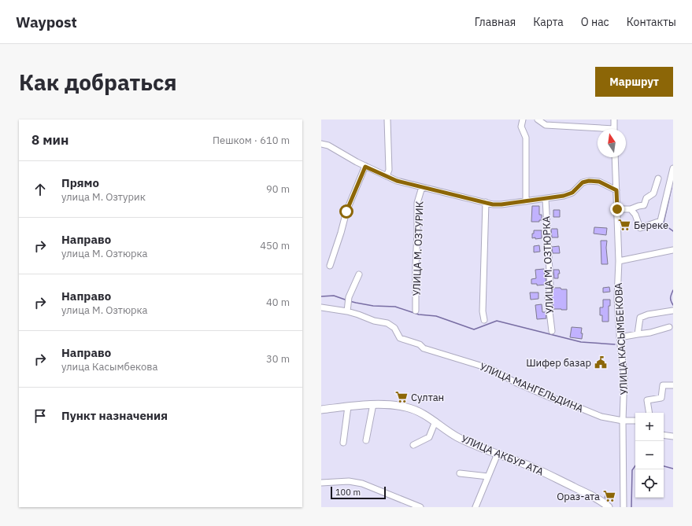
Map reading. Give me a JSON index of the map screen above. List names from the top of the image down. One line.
{"streets":{"main road":["УЛИЦА АКБУР АТА"],"street":["УЛИЦА М. ОЗТУРИК","УЛИЦА М. ОЗТЮРКА","УЛИЦА КАСЫМБЕКОВА","УЛИЦА МАНГЕЛЬДИНА"]},"crossings":[["УЛИЦА КАСЫМБЕКОВА","УЛИЦА МАНГЕЛЬДИНА"]],"places":{"supermarket":["Береке","Султан","Ораз-ата"],"public building":["Шифер базар"]},"scale_bar":"100 m","north":"top","page":{"header":"Waypost","nav":["Главная","Карта","О нас","Контакты"],"buttons":"Маршрут","title":"Как добраться","heading":["8 мин","Пешком · 610 m"],"list":[["Прямо","улица М. Озтурик","90 m"],["Направо","улица М. Озтюрка","450 m"],["Направо","улица М. Озтюрка","40 m"],["Направо","улица Касымбекова","30 m"],"Пункт назначения"],"map_buttons":["+","−"],"scale":"100 m"}}
